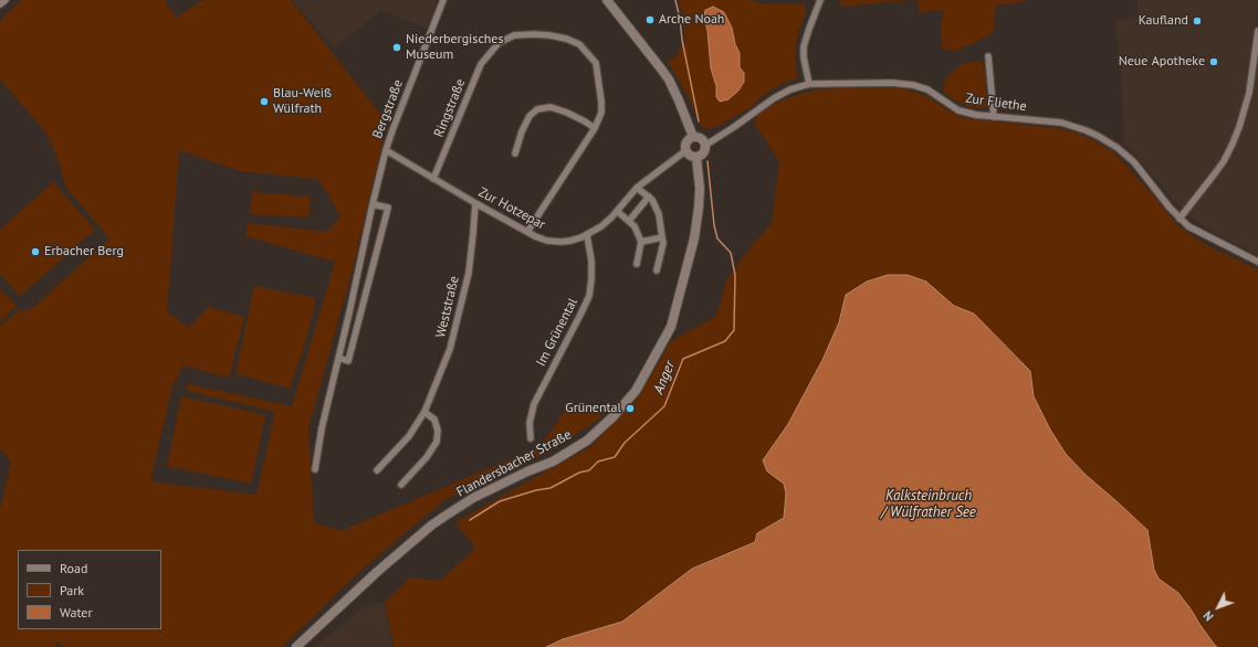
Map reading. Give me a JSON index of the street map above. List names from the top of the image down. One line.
{"streets":{"street":["Zur Fliethe","Ringstraße","Bergstraße","Zur Hotzepar","Weststraße","Im Grünental","Flandersbacher Straße"]},"crossings":[["Zur Fliethe","Zur Hotzepar"],["Zur Fliethe","Flandersbacher Straße"],["Ringstraße","Zur Hotzepar"],["Bergstraße","Zur Hotzepar"],["Zur Hotzepar","Weststraße"],["Zur Hotzepar","Im Grünental"],["Zur Hotzepar","Flandersbacher Straße"]],"water":["Anger","Kalksteinbruch / Wülfrather See"],"places":["Arche Noah","Kaufland","Niederbergisches Museum","Neue Apotheke","Blau-Weiß Wülfrath","Erbacher Berg","Grünental"],"legend":["Road","Park","Water"],"north":"bottom left"}
